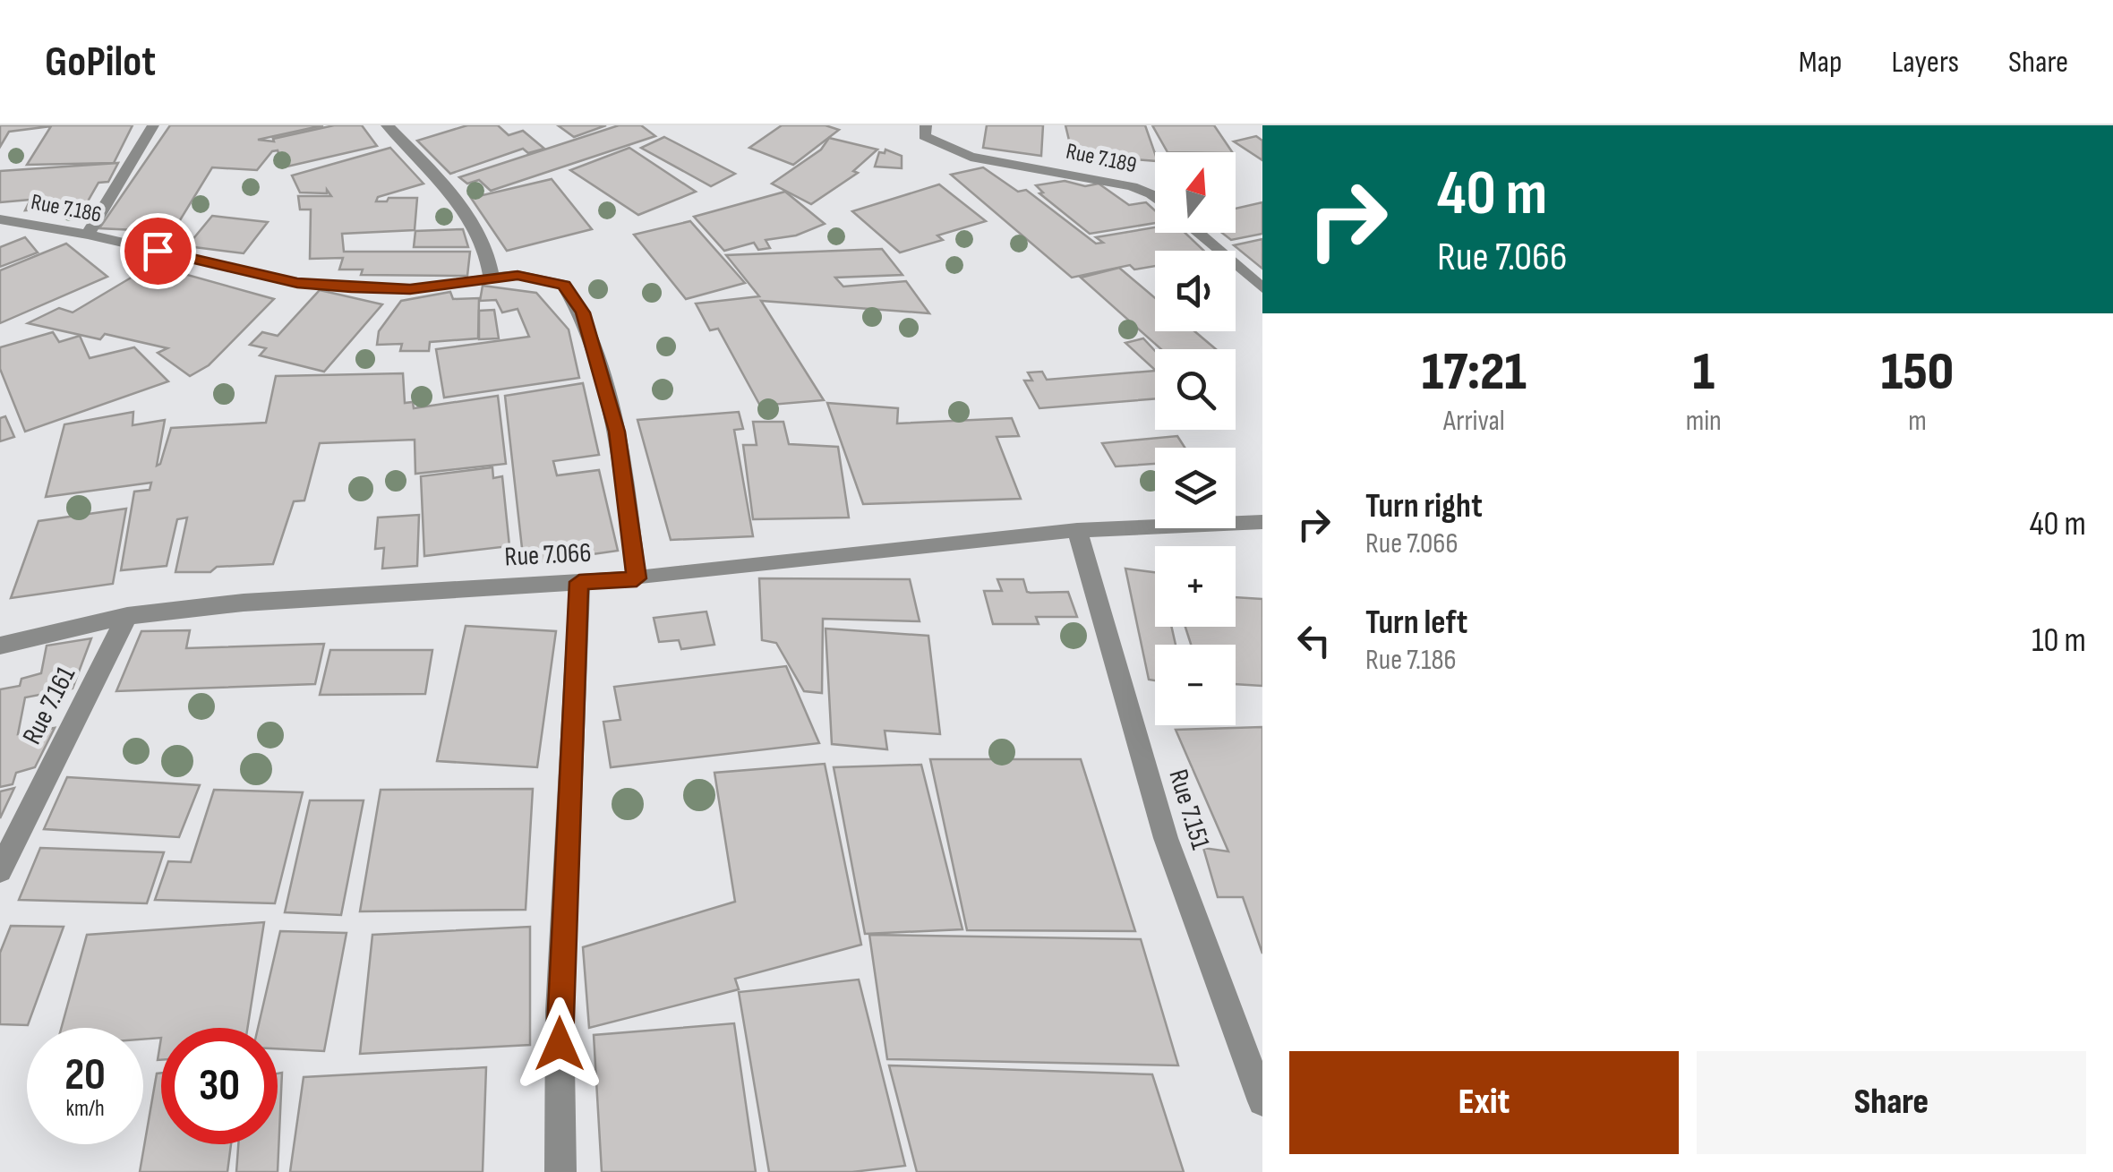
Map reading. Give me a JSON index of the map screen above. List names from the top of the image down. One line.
{"streets":{"street":["Rue 7.189","Rue 7.186","Rue 7.066","Rue 7.161","Rue 7.151"]},"crossings":[["Rue 7.186","Rue 7.066"],["Rue 7.066","Rue 7.161"],["Rue 7.066","Rue 7.151"]],"north":"top","page":{"header":"GoPilot","nav":["Map","Layers","Share"],"turn":["40 m","Rue 7.066"],"map_buttons":["+","−"],"eta":["17:21","Arrival","1","min","150","m"],"list":[{"name":"Turn right","note":"Rue 7.066","value":"40 m"},{"name":"Turn left","note":"Rue 7.186","value":"10 m"}],"speed":"20 km/h","limit":"30","buttons":["Exit","Share"]}}
